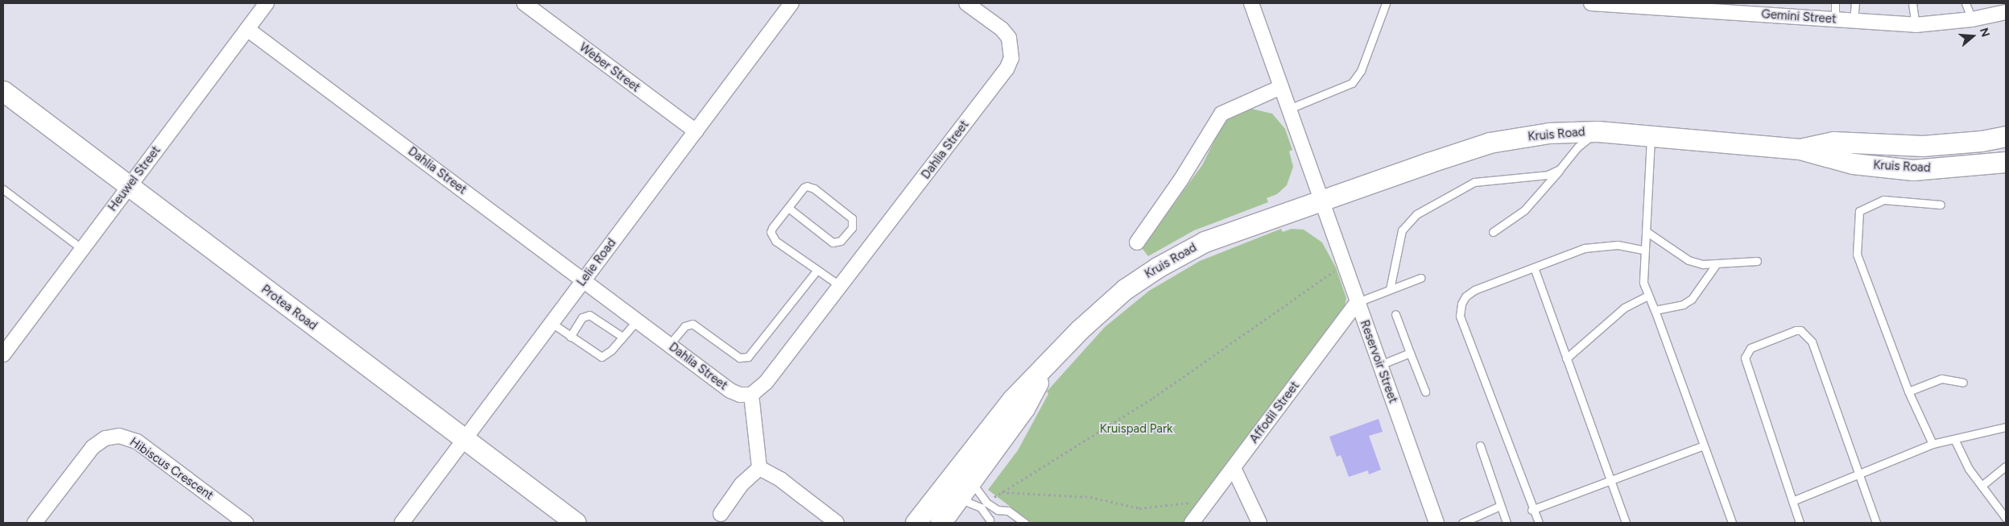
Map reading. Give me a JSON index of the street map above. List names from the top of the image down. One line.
{"streets":{"street":["Gemini Street","Weber Street","Kruis Road","Dahlia Street","Heuwel Street","Lelie Road","Protea Road","Reservoir Street","Affodil Street","Hibiscus Crescent"]},"crossings":[["Weber Street","Lelie Road"],["Kruis Road","Reservoir Street"],["Dahlia Street","Heuwel Street"],["Dahlia Street","Lelie Road"],["Heuwel Street","Protea Road"],["Lelie Road","Protea Road"],["Reservoir Street","Affodil Street"]],"parks":["Kruispad Park"],"north":"right"}
